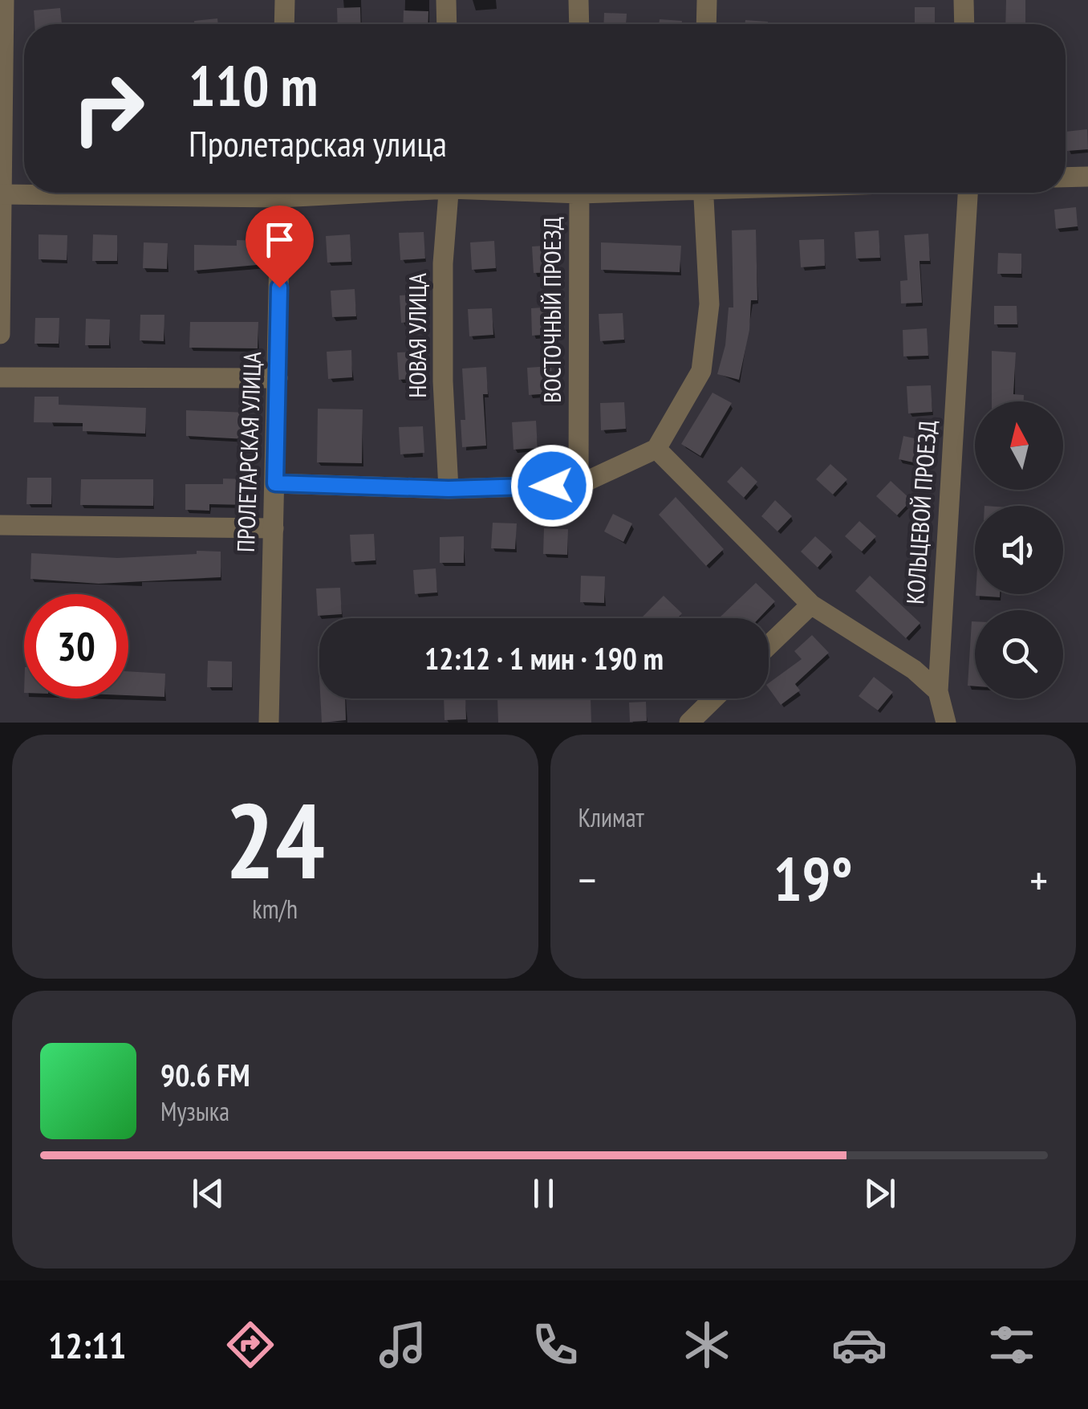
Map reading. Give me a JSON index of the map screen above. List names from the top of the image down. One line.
{"streets":{"street":["ВОСТОЧНЫЙ ПРОЕЗД","НОВАЯ УЛИЦА","ПРОЛЕТАРСКАЯ УЛИЦА","КОЛЬЦЕВОЙ ПРОЕЗД"]},"north":"top","page":{"turn":["110 m","Пролетарская улица"],"limit":"30","trip":"12:12 · 1 мин · 190 m","tile":[["24","km/h"],"Климат"],"heat":["−","19°","+"],"song":["90.6 FM","Музыка"],"tabs":"12:11"}}
